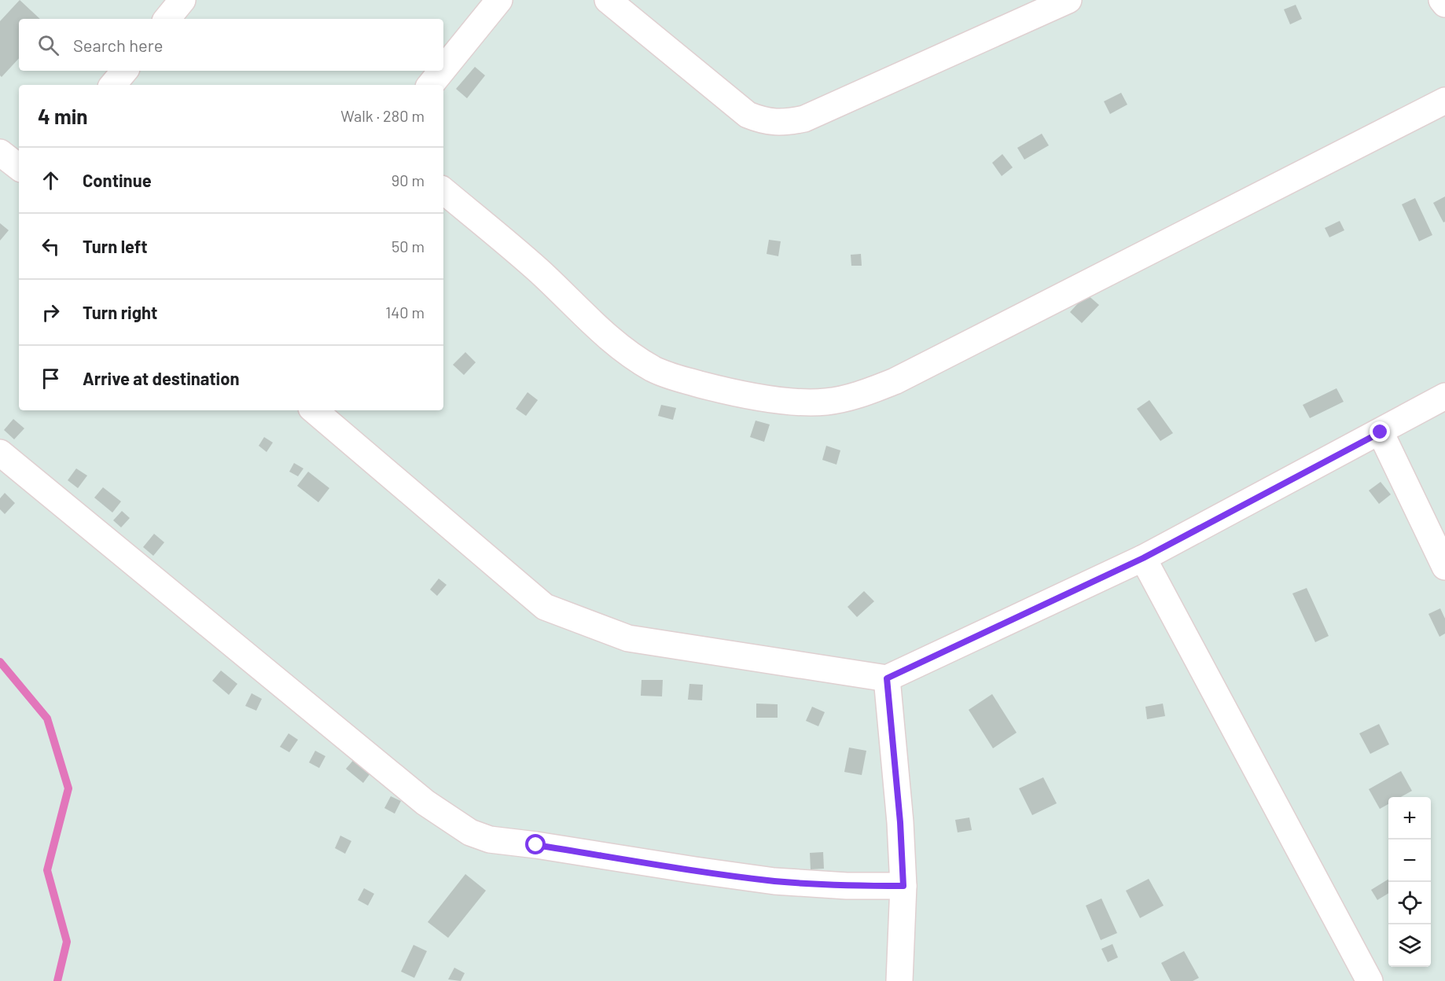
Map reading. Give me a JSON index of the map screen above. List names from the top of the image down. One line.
{"page":{"search":"Search here","heading":["4 min","Walk · 280 m"],"list":[["Continue","90 m"],["Turn left","50 m"],["Turn right","140 m"],"Arrive at destination"],"map_buttons":["+","−"]}}
